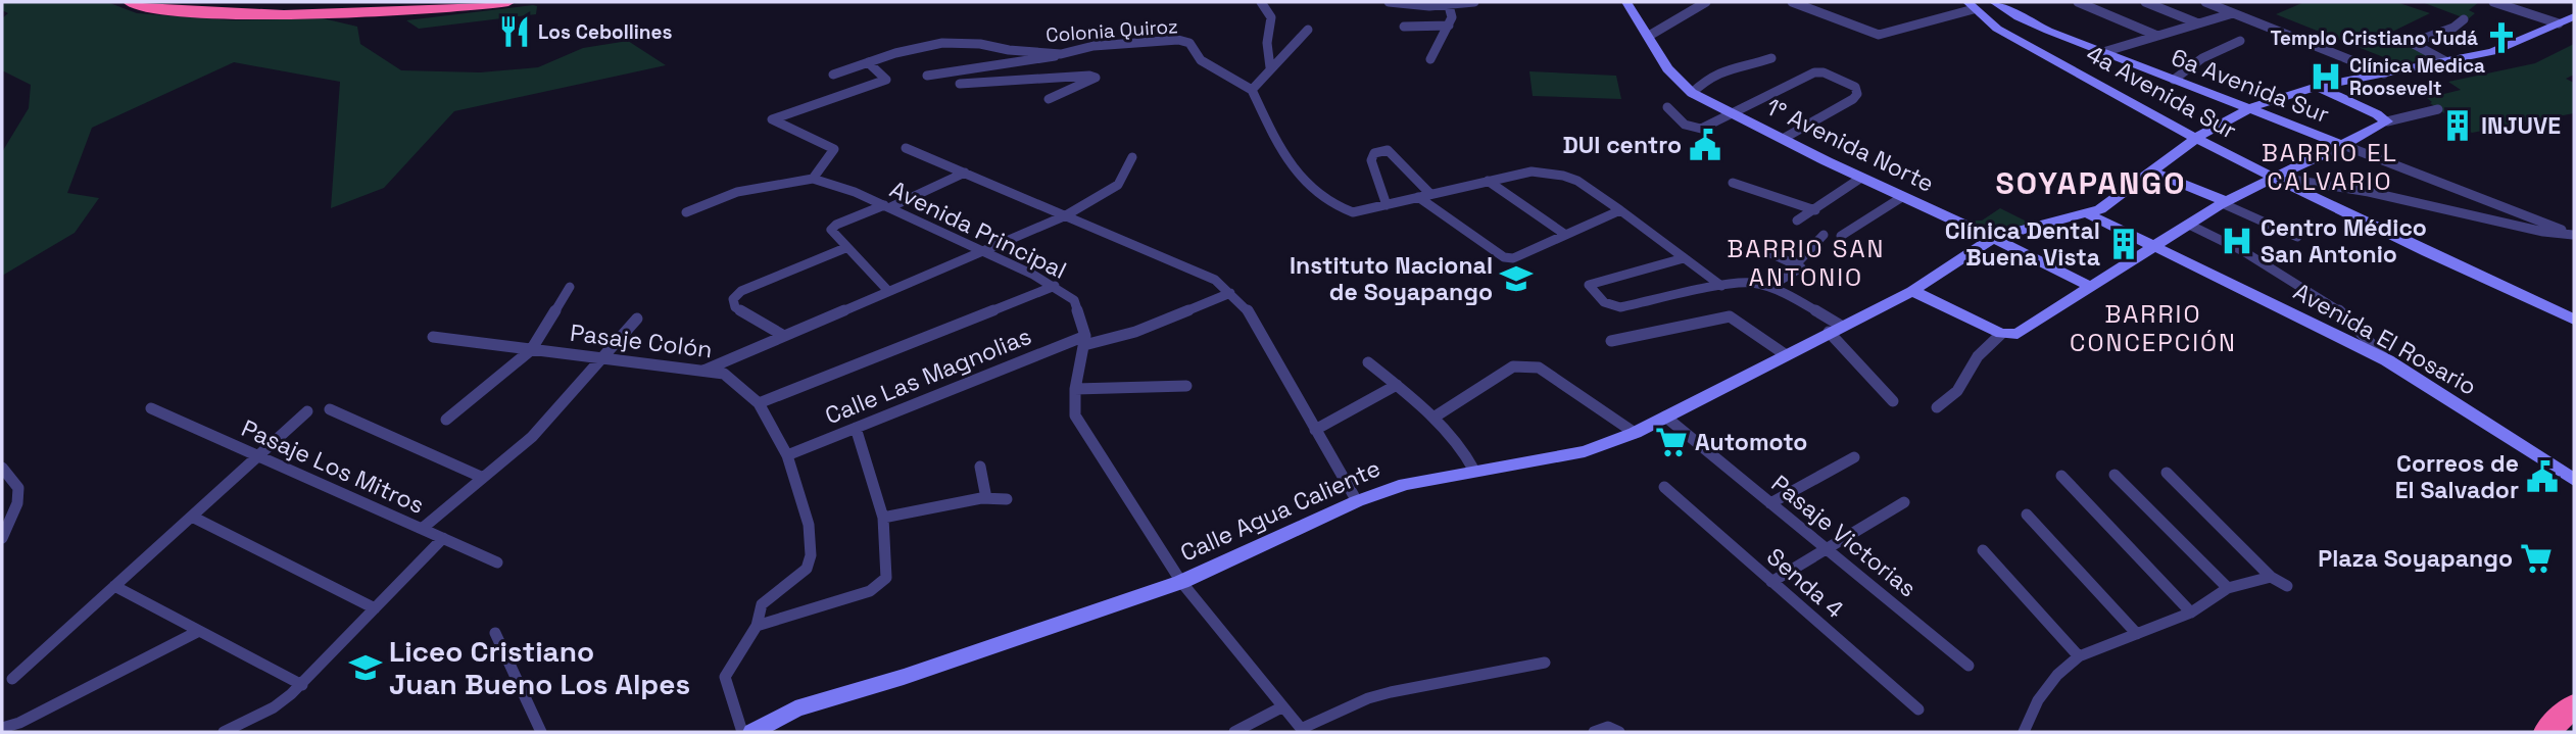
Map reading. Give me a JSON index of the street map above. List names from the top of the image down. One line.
{"streets":{"main road":["6a Avenida Sur","4a Avenida Sur","1° Avenida Norte","Avenida El Rosario","Calle Agua Caliente"],"street":["Colonia Quiroz","Avenida Principal","Pasaje Colón","Calle Las Magnolias","Pasaje Los Mitros","Pasaje Victorias","Senda 4"]},"crossings":[["6a Avenida Sur","Calle Agua Caliente"],["4a Avenida Sur","Calle Agua Caliente"],["1° Avenida Norte","Calle Agua Caliente"],["Avenida Principal","Calle Las Magnolias"],["Avenida Principal","Calle Agua Caliente"],["Avenida El Rosario","Calle Agua Caliente"],["Pasaje Colón","Calle Las Magnolias"],["Calle Agua Caliente","Pasaje Victorias"]],"districts":["BARRIO EL CALVARIO","SOYAPANGO","BARRIO SAN ANTONIO","BARRIO CONCEPCIÓN"],"places":{"restaurant":["Los Cebollines"],"church":["Templo Cristiano Judá"],"hospital":["Clínica Medica Roosevelt","Centro Médico San Antonio"],"building":["INJUVE","Clínica Dental Buena Vista"],"public building":["DUI centro","Correos de El Salvador"],"school or university":["Instituto Nacional de Soyapango","Liceo Cristiano Juan Bueno Los Alpes"],"supermarket":["Automoto","Plaza Soyapango"]}}
